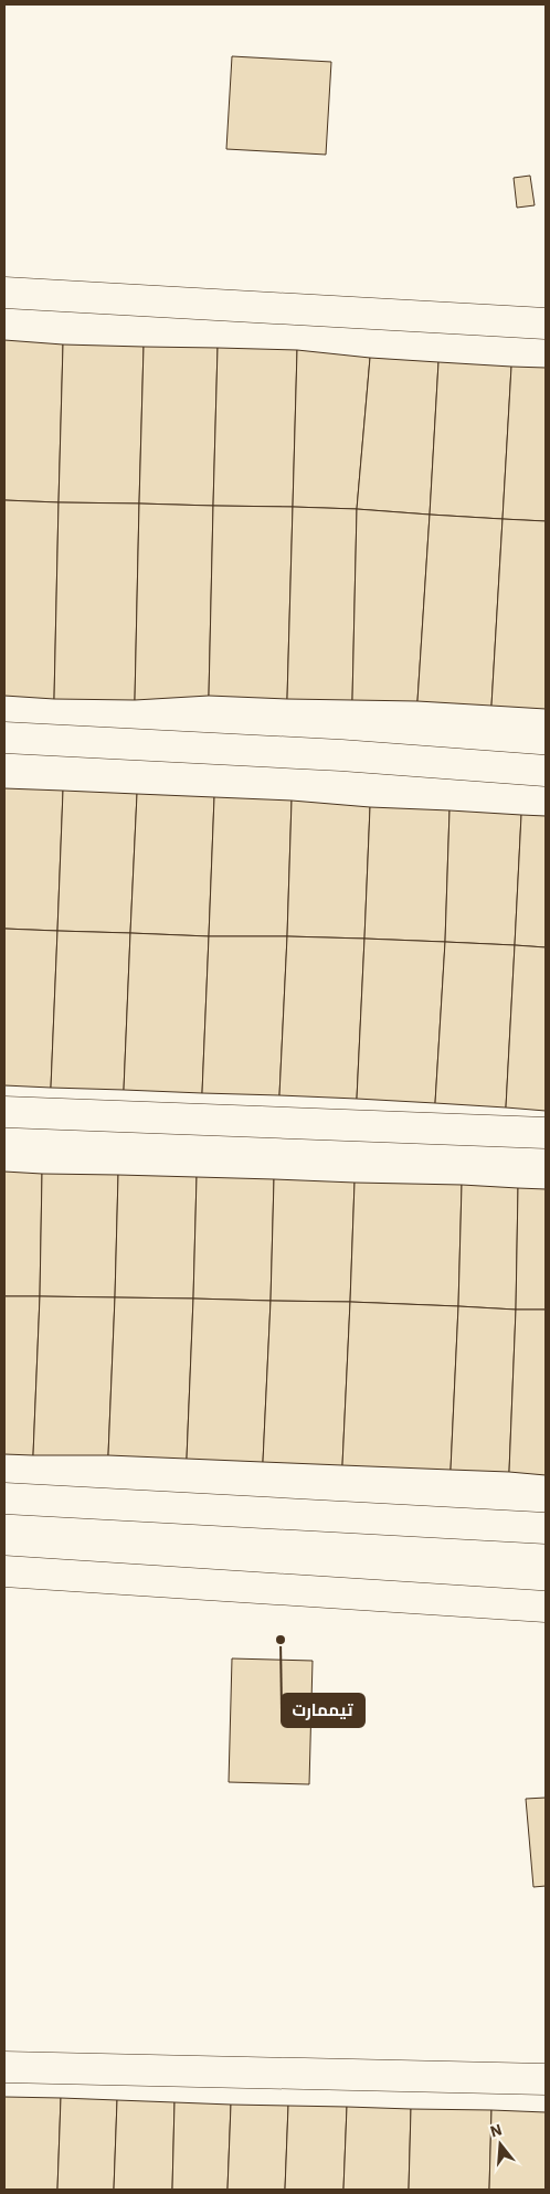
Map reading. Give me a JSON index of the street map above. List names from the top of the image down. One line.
{"places":["تیممارت"],"north":"top"}
